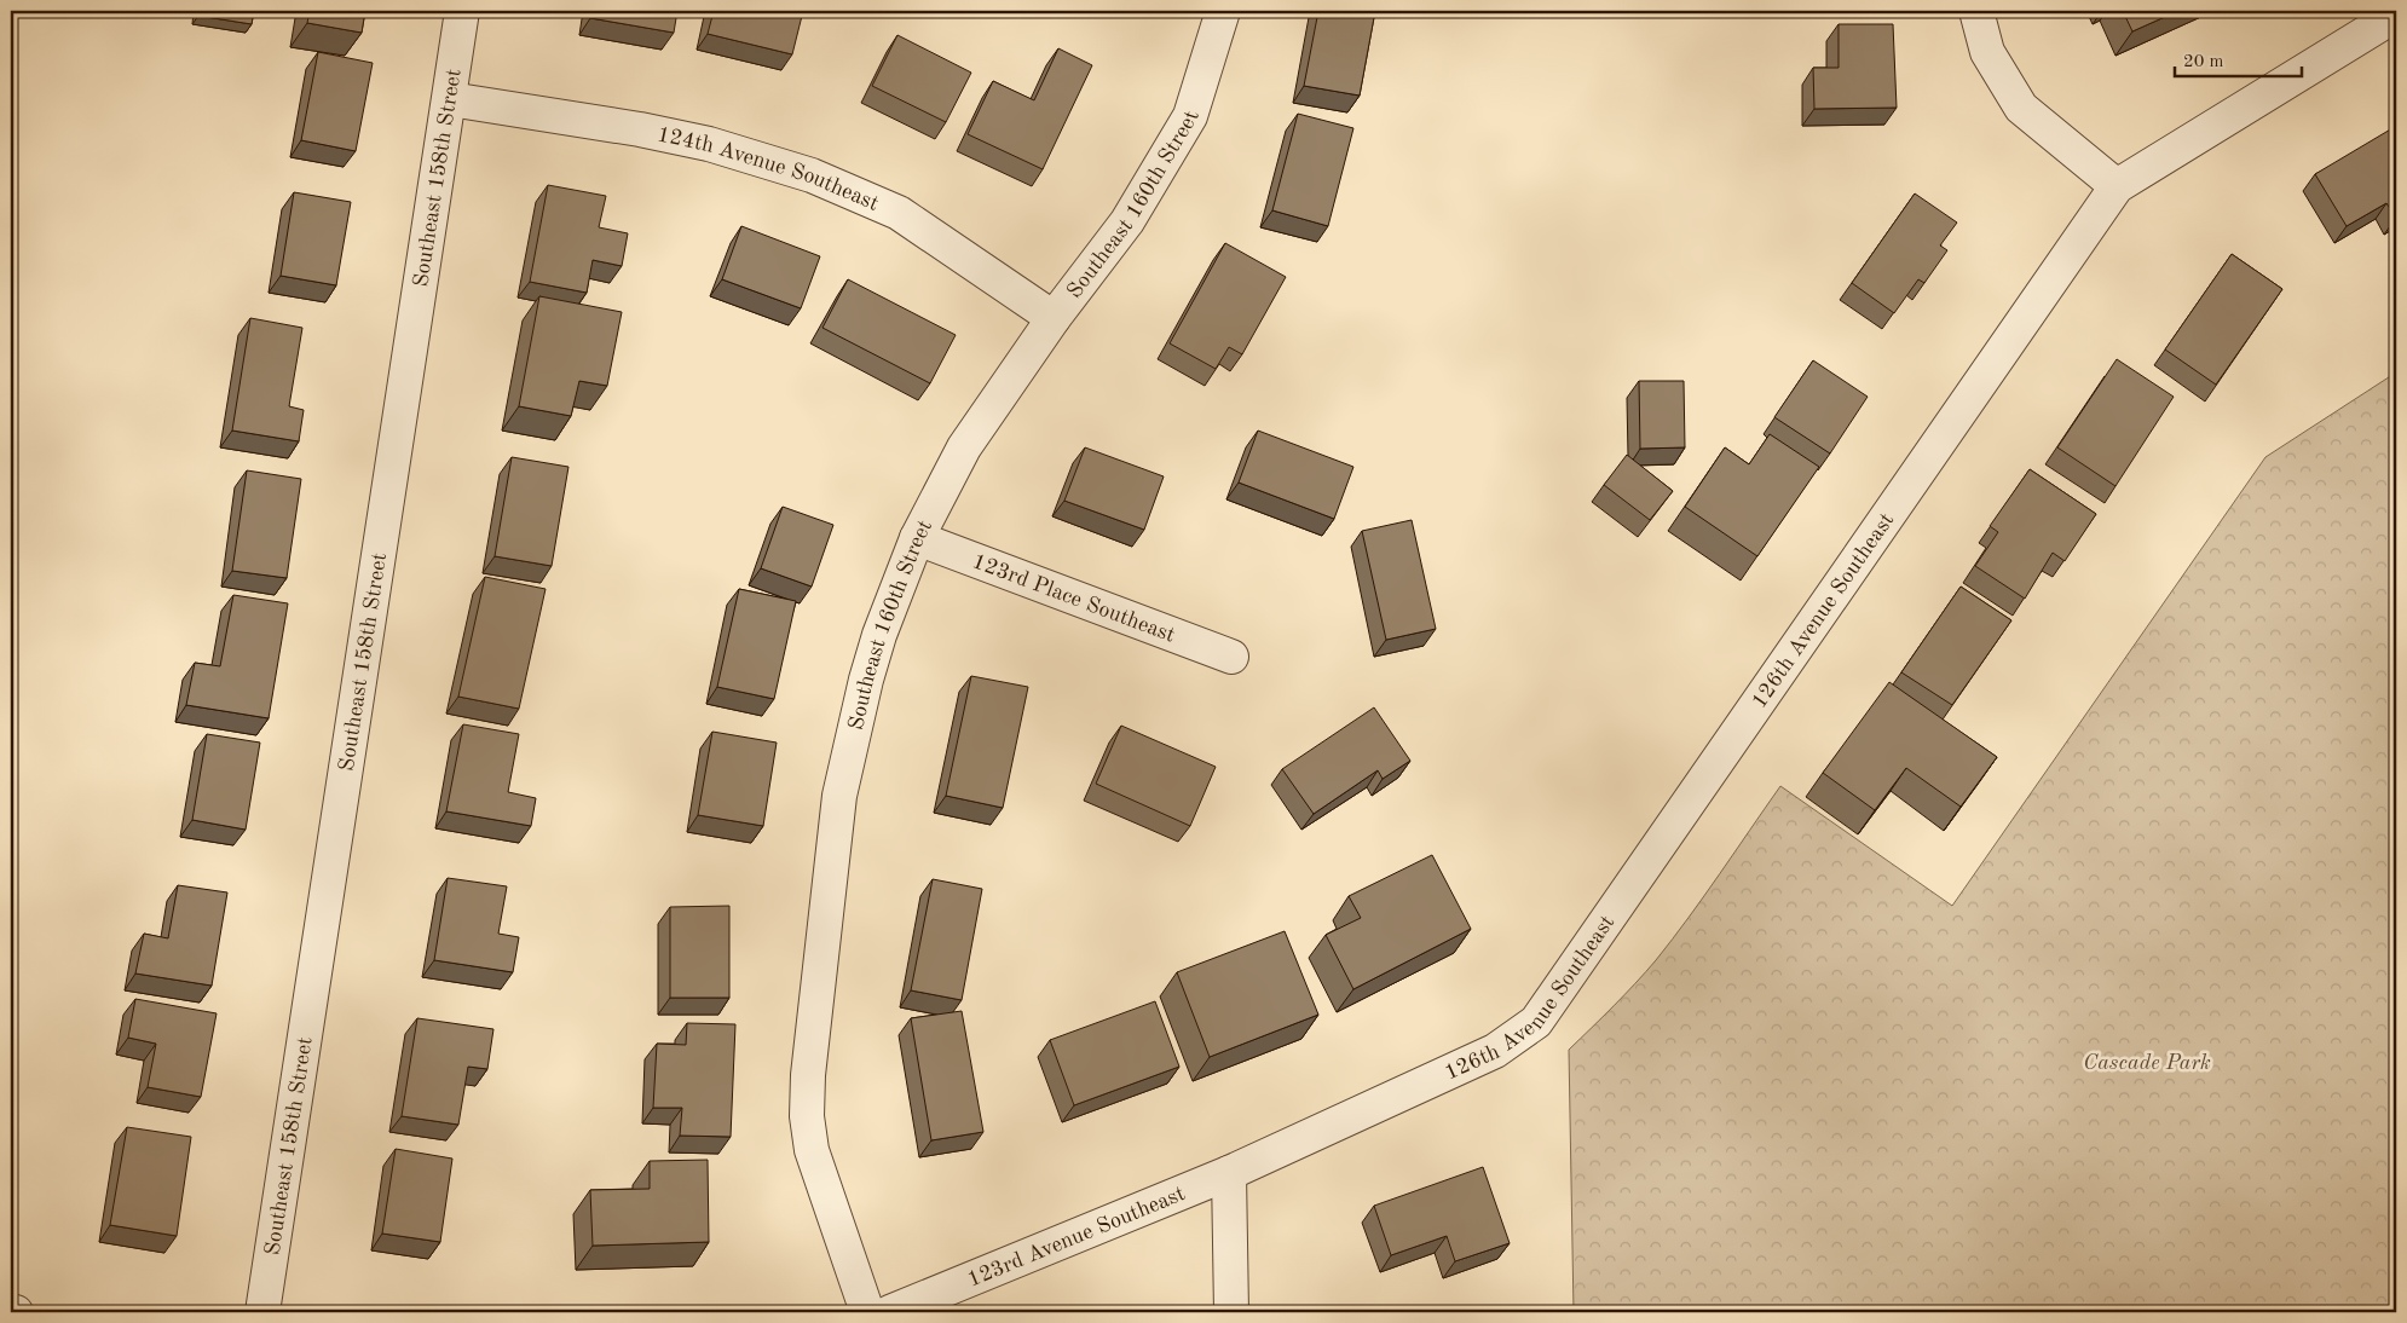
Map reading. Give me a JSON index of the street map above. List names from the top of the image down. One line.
{"streets":{"street":["124th Avenue Southeast","Southeast 158th Street","Southeast 160th Street","123rd Place Southeast","126th Avenue Southeast","123rd Avenue Southeast"]},"crossings":[["124th Avenue Southeast","Southeast 158th Street"],["124th Avenue Southeast","Southeast 160th Street"],["Southeast 160th Street","123rd Place Southeast"],["126th Avenue Southeast","123rd Avenue Southeast"]],"parks":["Cascade Park"],"scale_bar":"20 m"}
